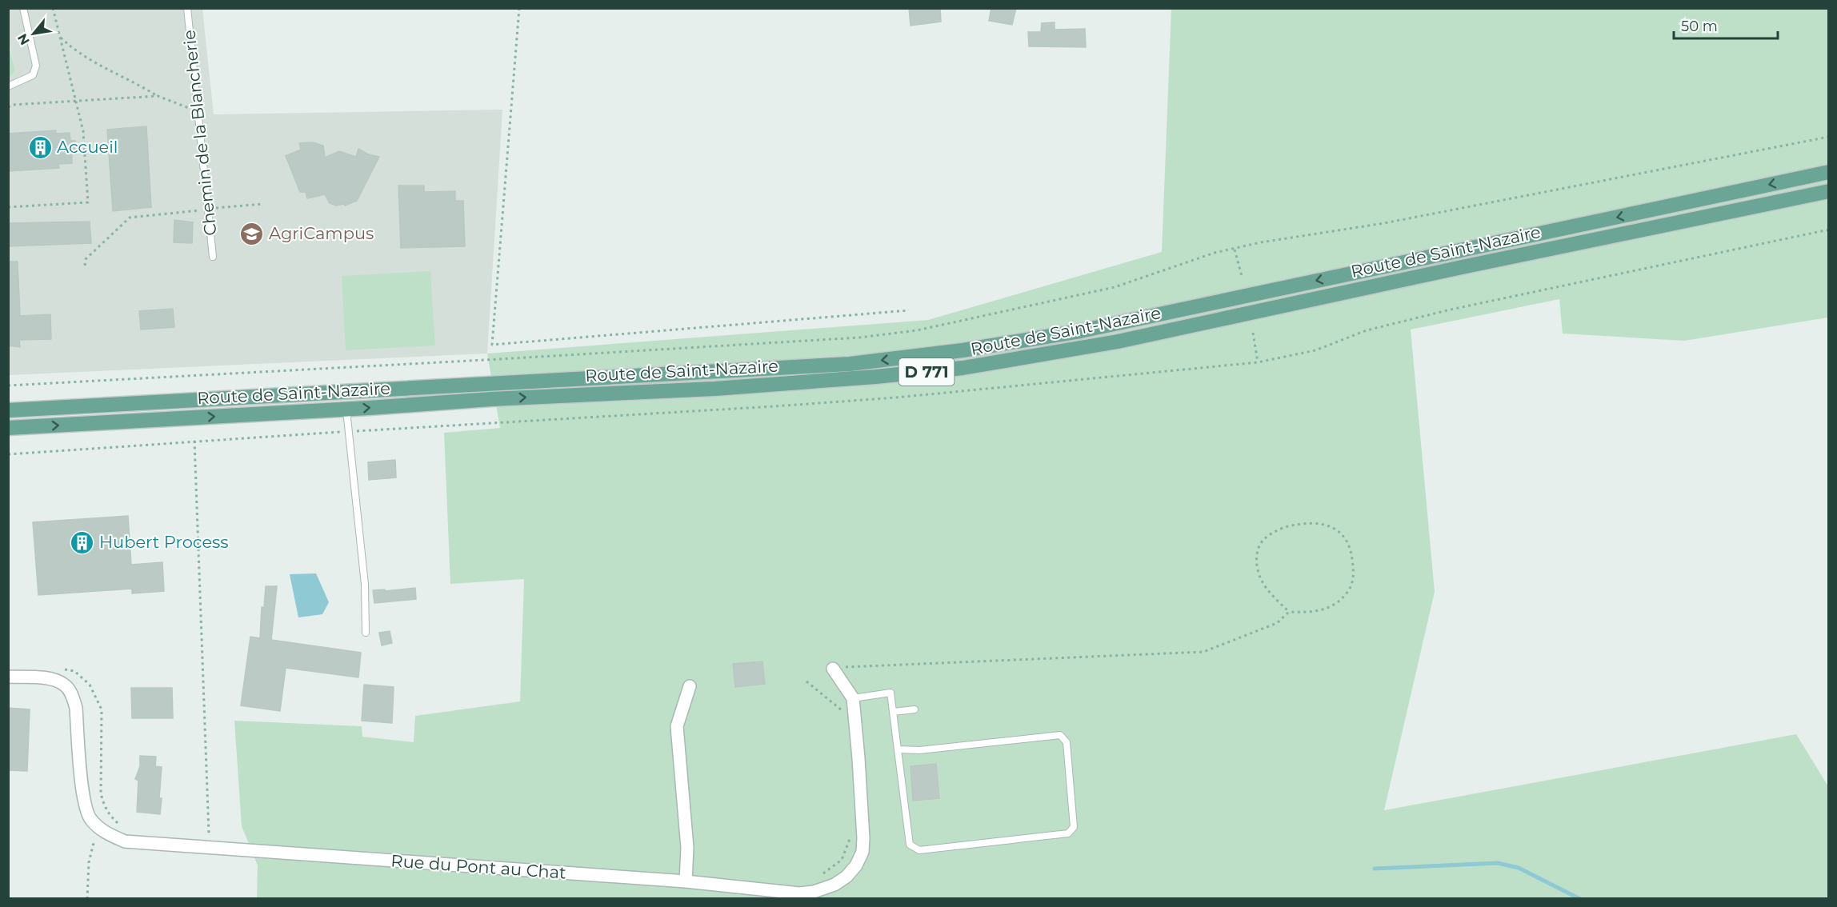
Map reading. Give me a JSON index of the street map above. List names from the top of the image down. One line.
{"streets":{"main road":["Route de Saint-Nazaire","D 771"],"street":["Rue du Pont au Chat"],"lane":["Chemin de la Blancherie"]},"places":{"building":["Accueil","Hubert Process"],"school or university":["AgriCampus"]},"scale_bar":"50 m","north":"bottom left"}
